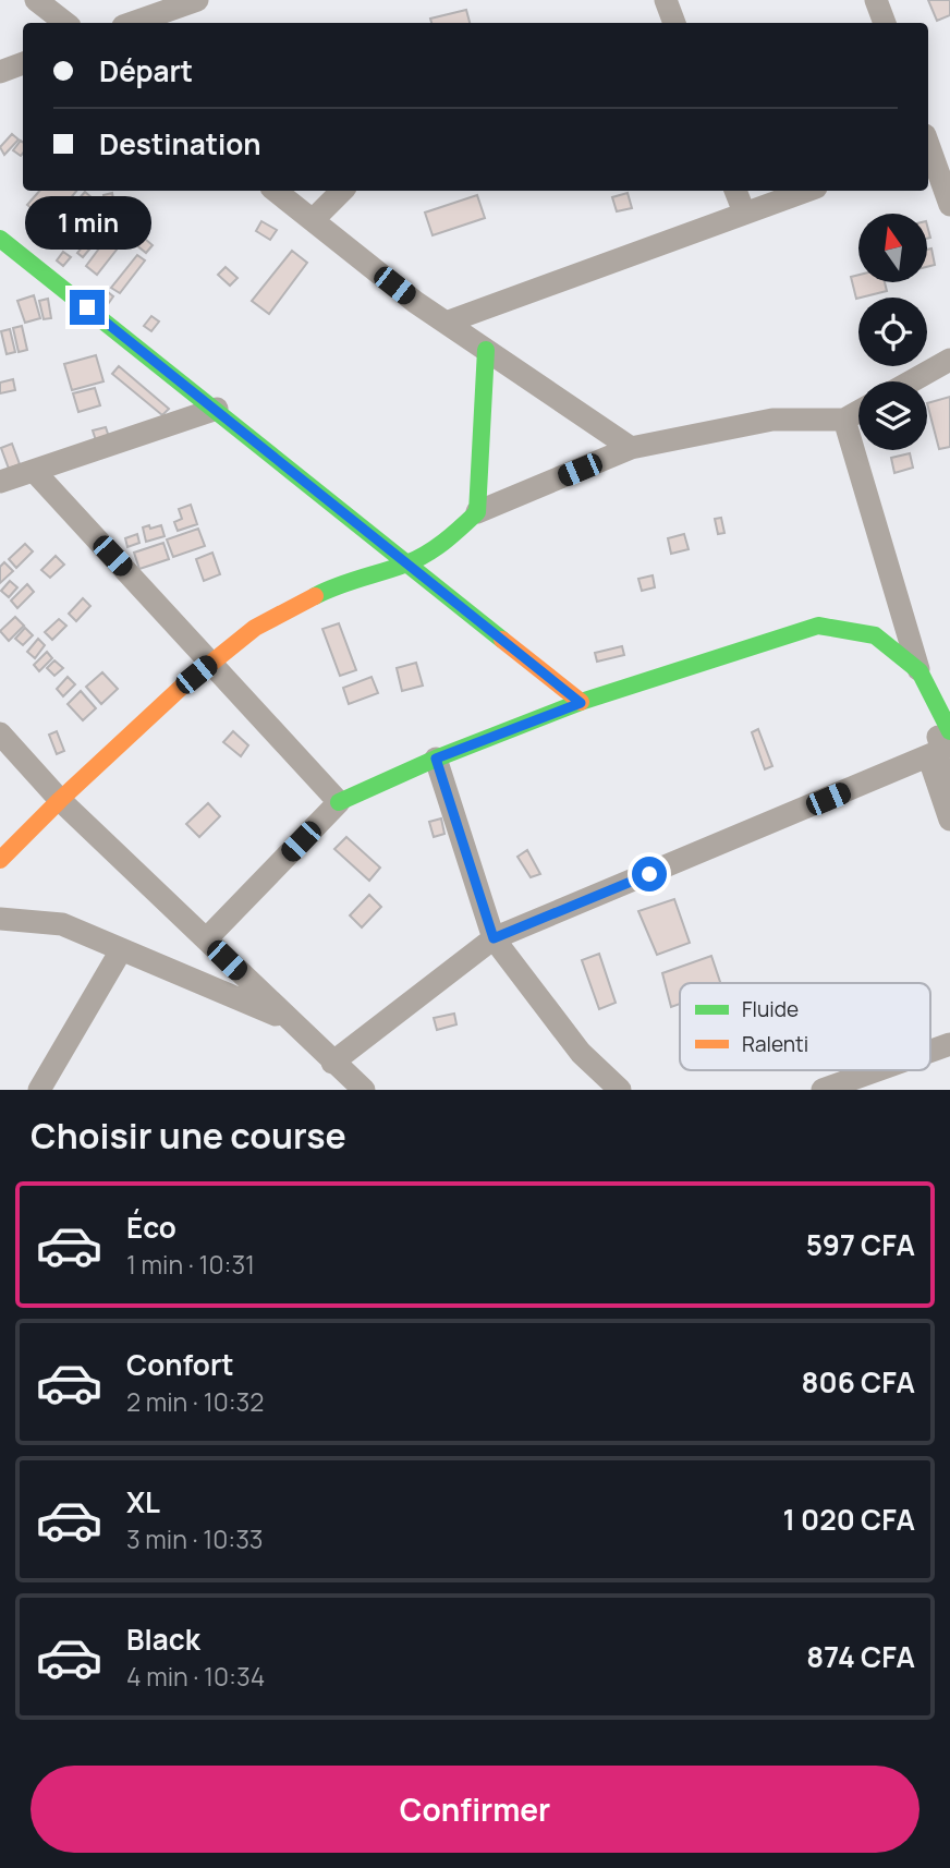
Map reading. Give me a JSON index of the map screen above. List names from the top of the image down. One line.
{"legend":["Fluide","Ralenti"],"north":"top","page":{"banner":["Départ","Destination"],"bubble":"1 min","heading":"Choisir une course","list":[{"name":"Éco","note":"1 min · 10:31","value":"597 CFA"},{"name":"Confort","note":"2 min · 10:32","value":"806 CFA"},{"name":"XL","note":"3 min · 10:33","value":"1 020 CFA"},{"name":"Black","note":"4 min · 10:34","value":"874 CFA"}],"buttons":"Confirmer"}}
